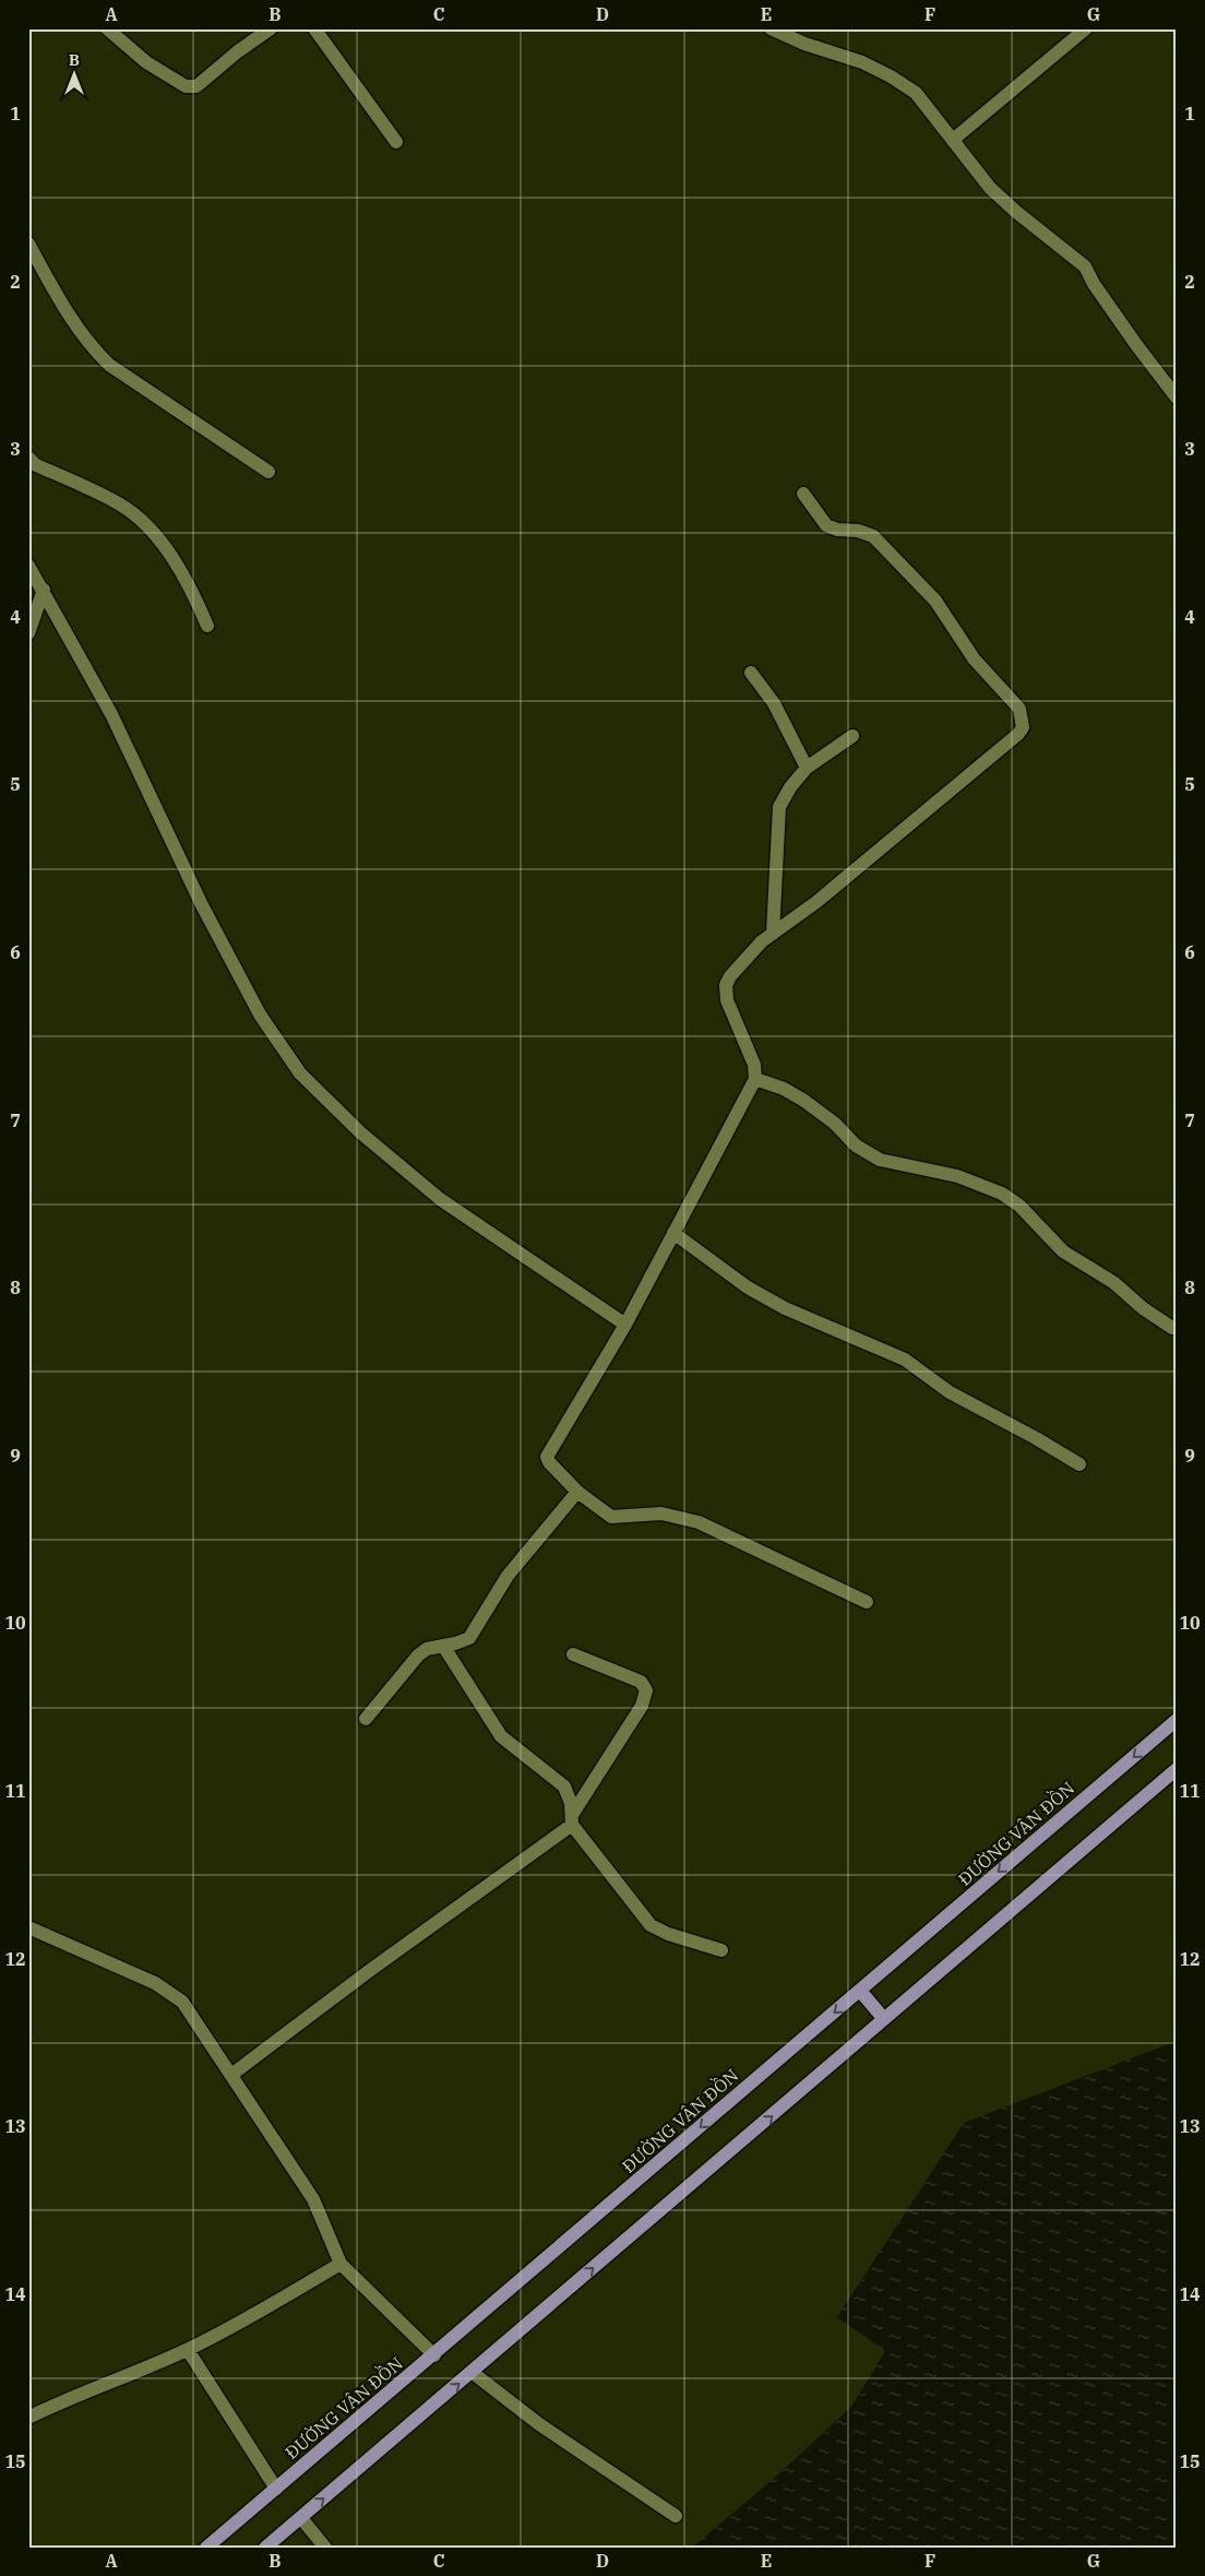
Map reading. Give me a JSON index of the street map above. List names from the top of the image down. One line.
{"streets":{"main road":["ĐƯỜNG VÂN ĐỒN"]},"north":"top","grid":{"columns":["A","B","C","D","E","F","G"],"rows":["1","2","3","4","5","6","7","8","9","10","11","12","13","14","15"]}}
